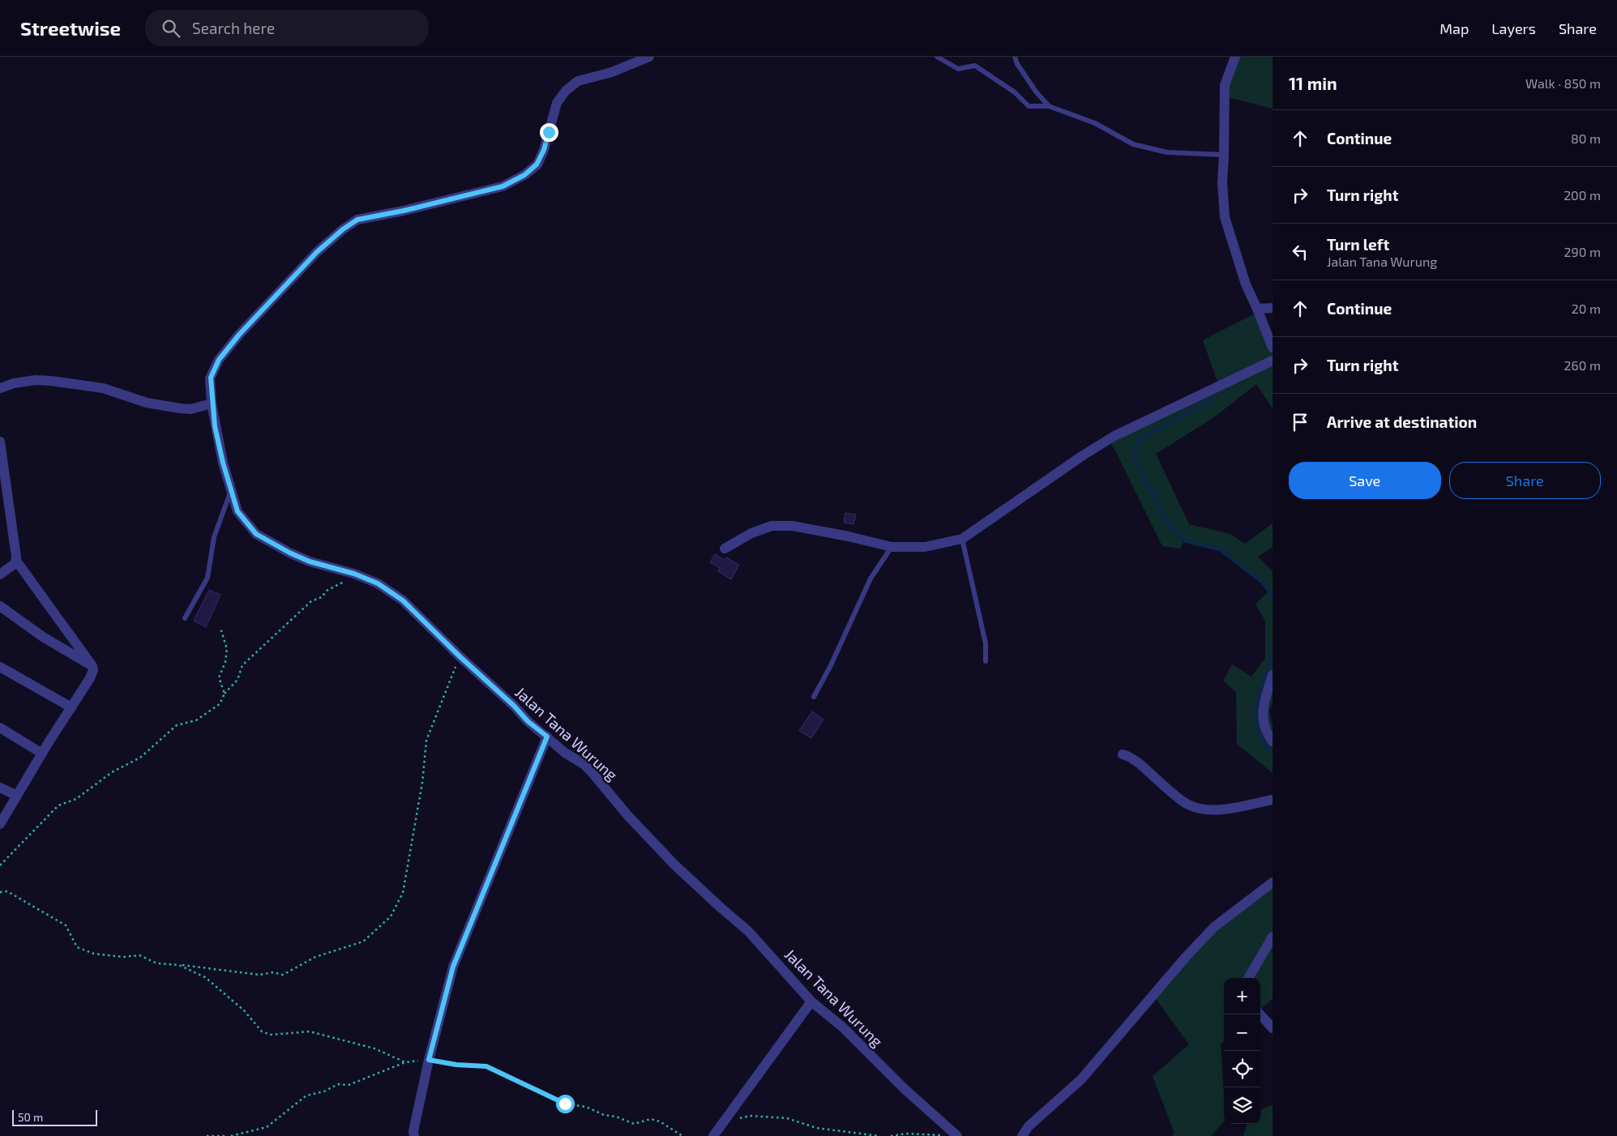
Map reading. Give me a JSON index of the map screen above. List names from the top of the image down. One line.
{"streets":{"street":["Jalan Tana Wurung"]},"scale_bar":"50 m","page":{"header":"Streetwise","search":"Search here","nav":["Map","Layers","Share"],"heading":["11 min","Walk · 850 m"],"list":[["Continue","80 m"],["Turn right","200 m"],["Turn left","Jalan Tana Wurung","290 m"],["Continue","20 m"],["Turn right","260 m"],"Arrive at destination"],"buttons":["Save","Share"],"map_buttons":["+","−"],"scale":"50 m"}}
